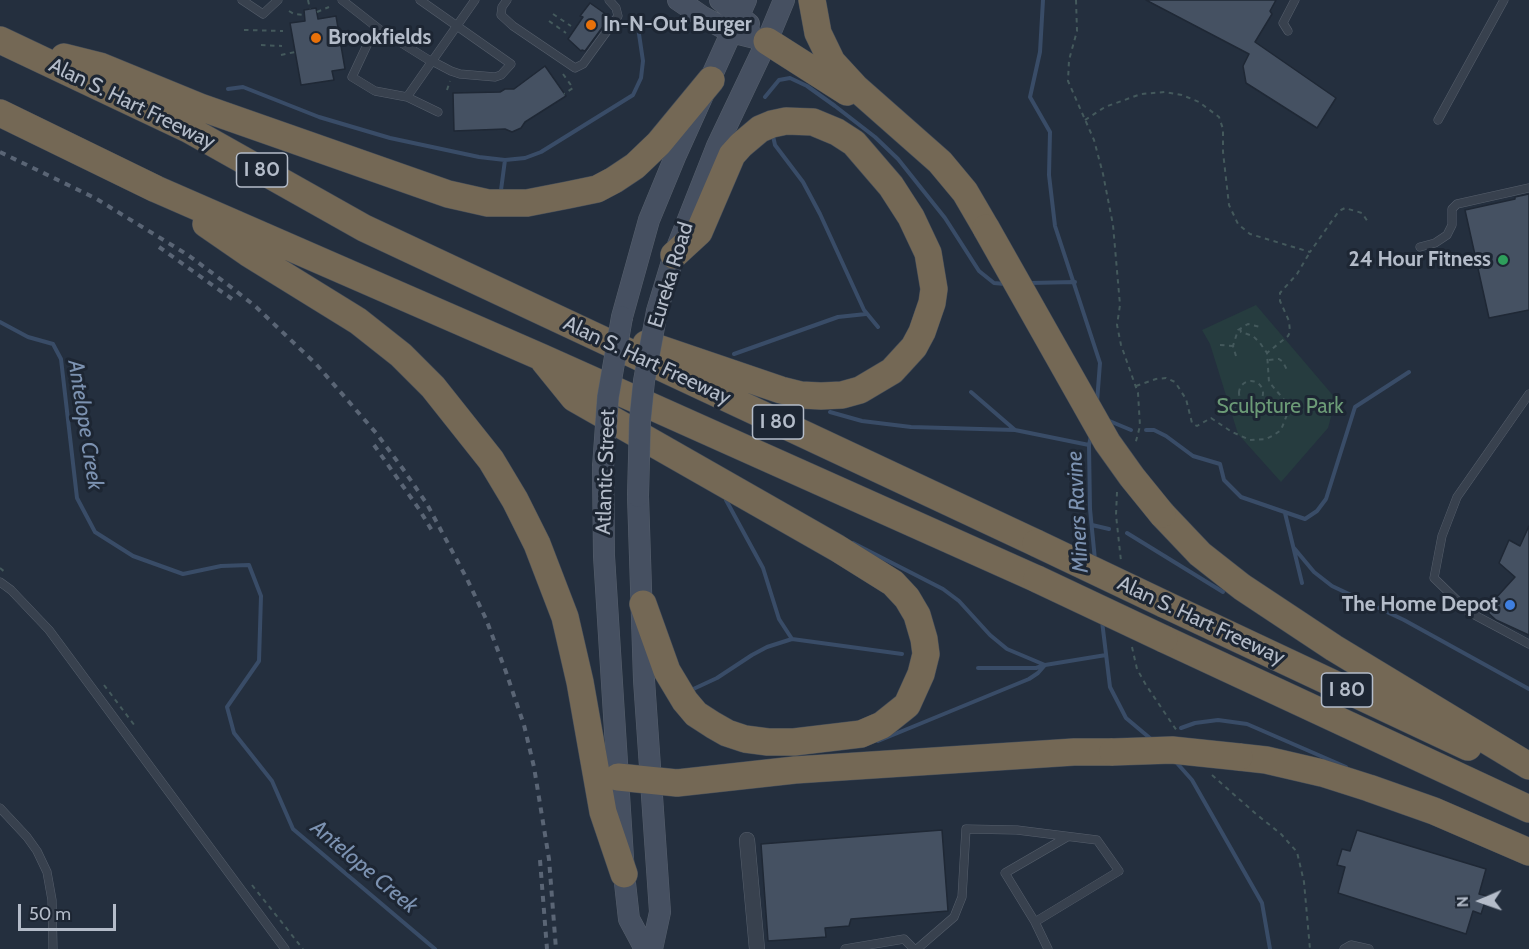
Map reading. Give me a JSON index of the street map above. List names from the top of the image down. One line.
{"streets":{"highway":["Alan S. Hart Freeway","I 80"],"main road":["Eureka Road","Atlantic Street"]},"water":["Antelope Creek","Miners Ravine"],"parks":["Sculpture Park"],"places":["In-N-Out Burger","Brookfields","24 Hour Fitness","The Home Depot"],"scale_bar":"50 m","north":"left"}
